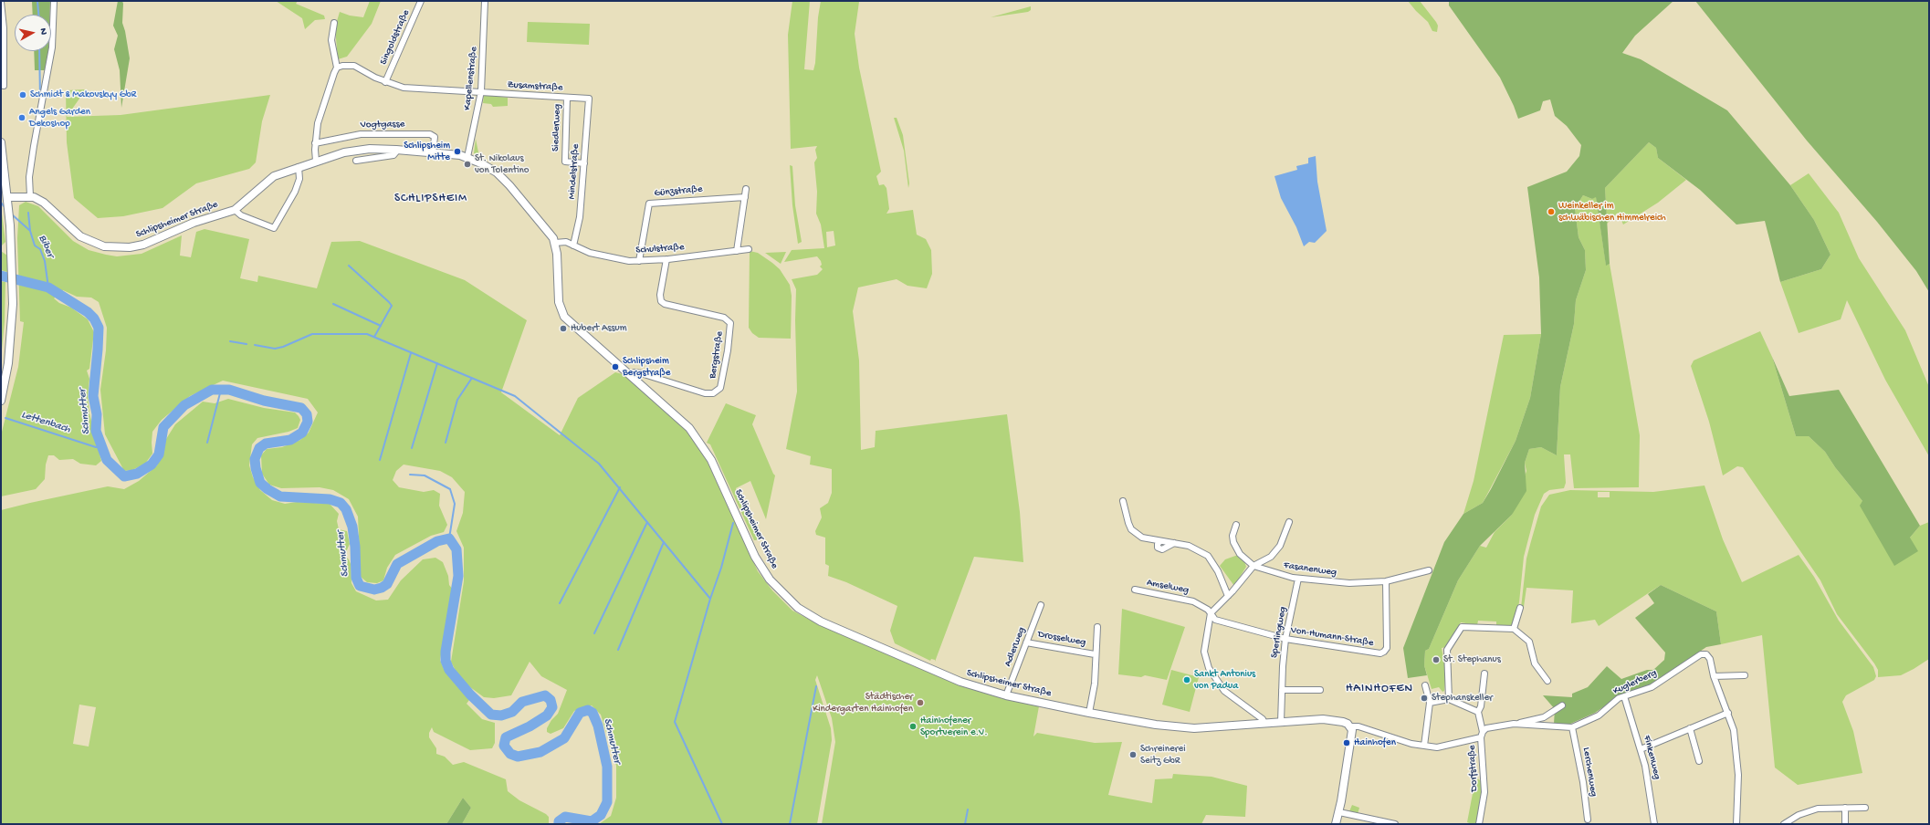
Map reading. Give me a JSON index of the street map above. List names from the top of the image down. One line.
{"streets":{"street":["Singoldstraße","Kapellenstraße","Zusamstraße","Vogtgasse","Siedlerweg","Mindelstraße","Günzstraße","Schlipsheimer Straße","Schulstraße","Bergstraße","Fasanenweg","Amselweg","Sperlingweg","Von-Humann-Straße","Drosselweg","Adlerweg","Kuglerberg","Finkenweg","Dorfstraße","Lerchenweg"]},"crossings":[["Singoldstraße","Zusamstraße"],["Kapellenstraße","Zusamstraße"],["Kapellenstraße","Schlipsheimer Straße"],["Zusamstraße","Siedlerweg"],["Zusamstraße","Mindelstraße"],["Vogtgasse","Schlipsheimer Straße"],["Siedlerweg","Mindelstraße"],["Mindelstraße","Schulstraße"],["Günzstraße","Schulstraße"],["Schlipsheimer Straße","Schulstraße"],["Schlipsheimer Straße","Bergstraße"],["Schlipsheimer Straße","Sperlingweg"],["Schlipsheimer Straße","Drosselweg"],["Schlipsheimer Straße","Adlerweg"],["Schlipsheimer Straße","Dorfstraße"],["Schulstraße","Bergstraße"],["Fasanenweg","Sperlingweg"],["Fasanenweg","Von-Humann-Straße"],["Amselweg","Von-Humann-Straße"],["Sperlingweg","Von-Humann-Straße"],["Drosselweg","Adlerweg"],["Kuglerberg","Finkenweg"],["Kuglerberg","Dorfstraße"],["Kuglerberg","Lerchenweg"]],"districts":["SCHLIPSHEIM","HAINHOFEN"],"water":["Biber","Schmutter","Lettenbach"],"places":["Schmidt & Makovskyy GbR","Angels Garden Dekoshop","Schlipsheim Mitte","St. Nikolaus von Tolentino","Weinkeller im schwäbischen Himmelreich","Hubert Assum","Schlipsheim Bergstraße","St. Stephanus","Sankt Antonius von Padua","Stephanskeller","Städtischer Kindergarten Hainhofen","Hainhofener Sportverein e.V.","Hainhofen","Schreinerei Seitz GbR"],"north":"right"}
